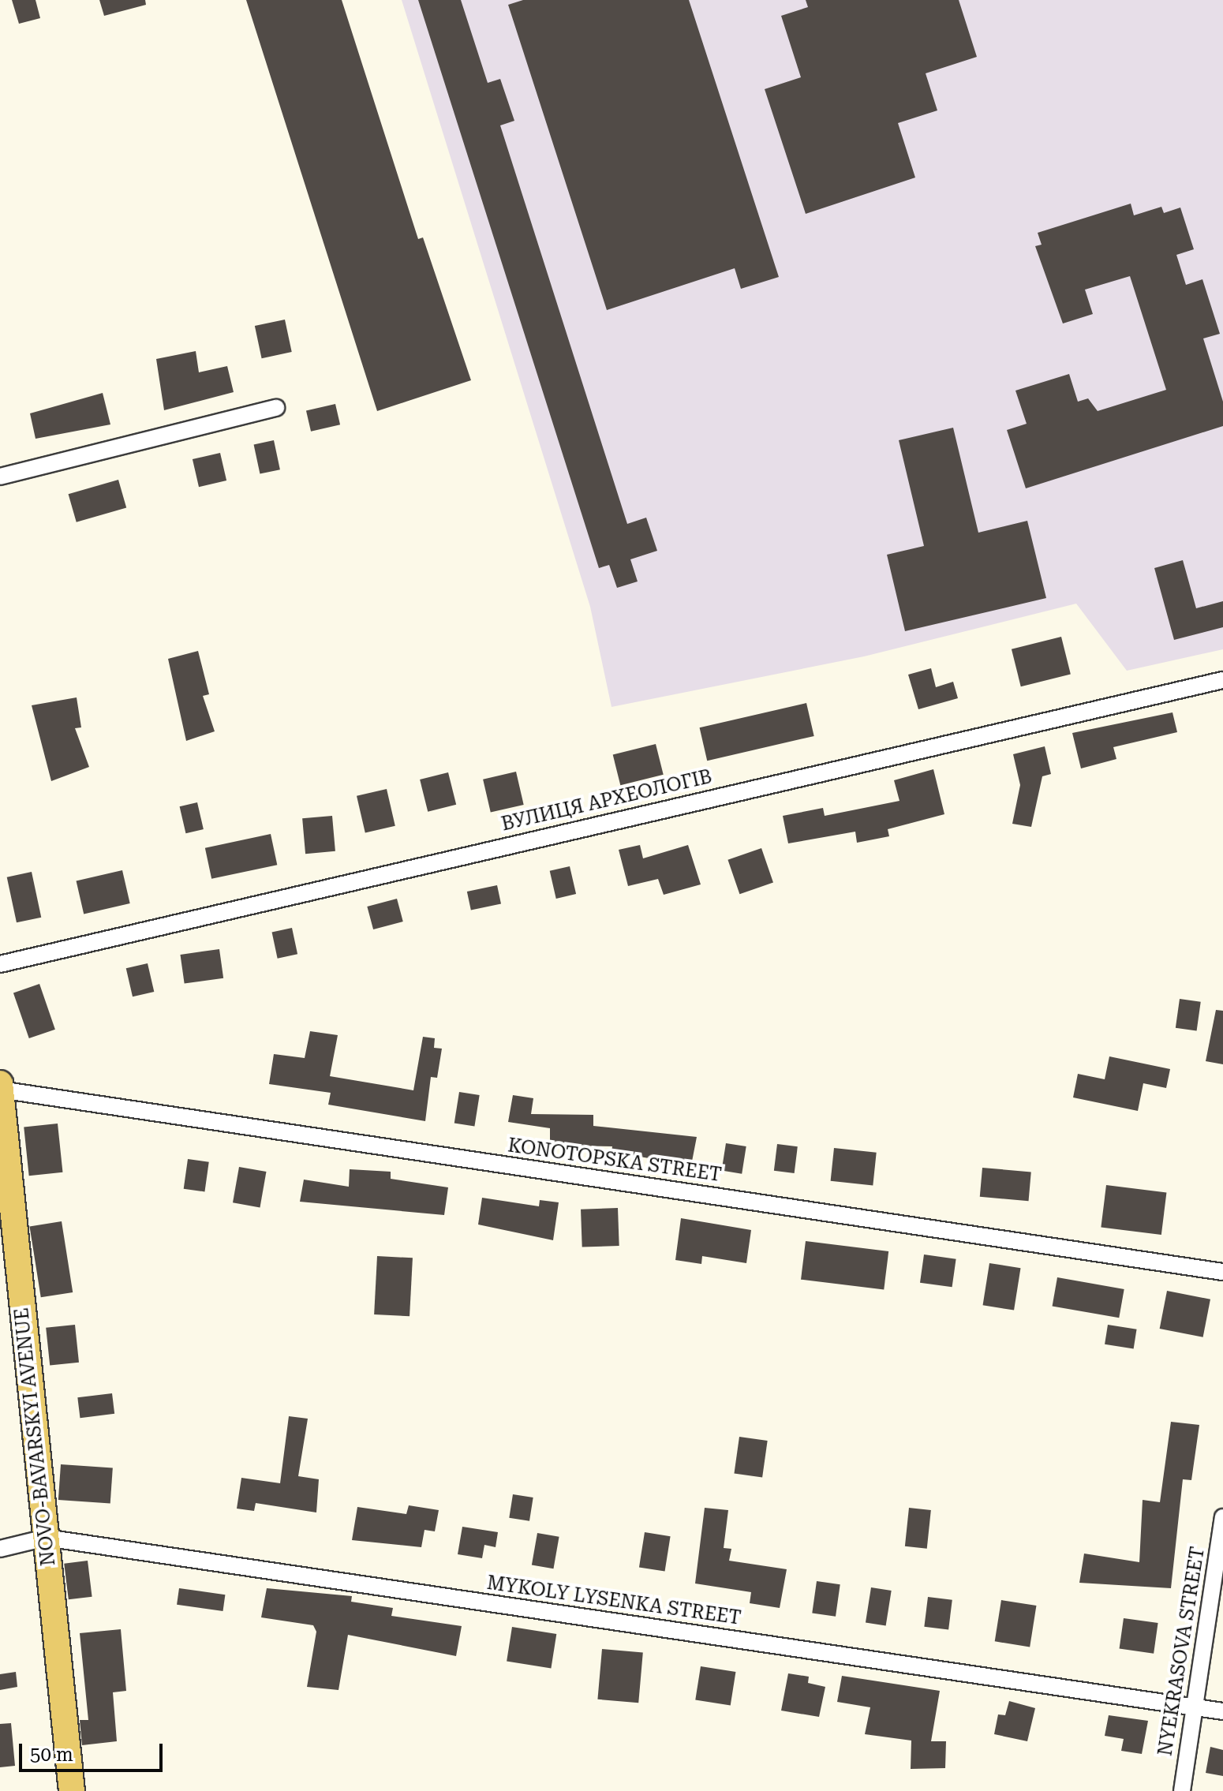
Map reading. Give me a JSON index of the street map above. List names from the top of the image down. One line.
{"streets":{"main road":["NOVO-BAVARSKYI AVENUE"],"street":["ВУЛИЦЯ АРХЕОЛОГІВ","KONOTOPSKA STREET","MYKOLY LYSENKA STREET","NYEKRASOVA STREET"]},"crossings":[["KONOTOPSKA STREET","NOVO-BAVARSKYI AVENUE"],["NOVO-BAVARSKYI AVENUE","MYKOLY LYSENKA STREET"],["MYKOLY LYSENKA STREET","NYEKRASOVA STREET"]],"scale_bar":"50 m"}
